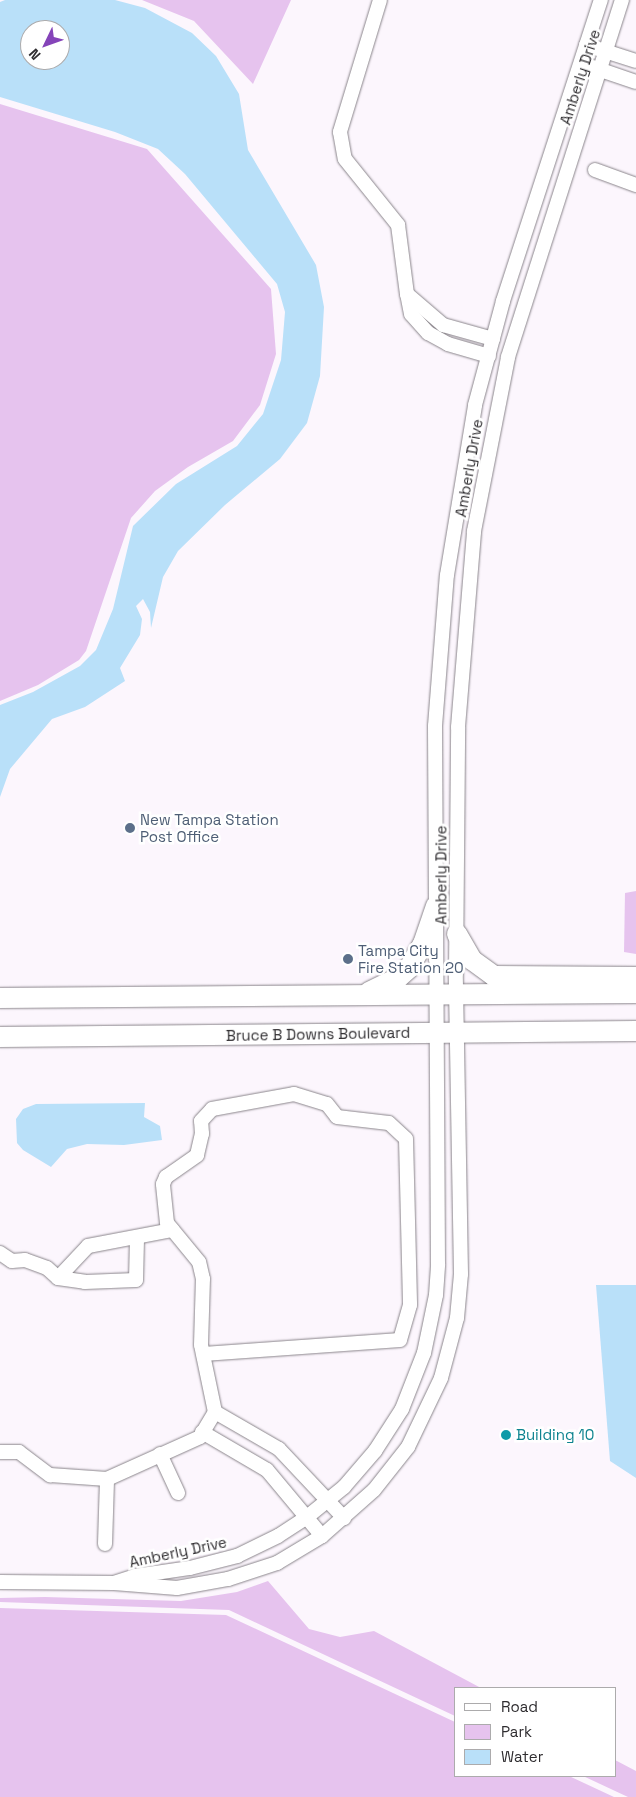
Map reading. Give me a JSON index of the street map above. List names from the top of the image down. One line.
{"streets":{"main road":["Bruce B Downs Boulevard"],"street":["Amberly Drive"]},"crossings":[["Amberly Drive","Bruce B Downs Boulevard"]],"places":["New Tampa Station Post Office","Tampa City Fire Station 20","Building 10"],"legend":["Road","Park","Water"],"north":"bottom left"}
